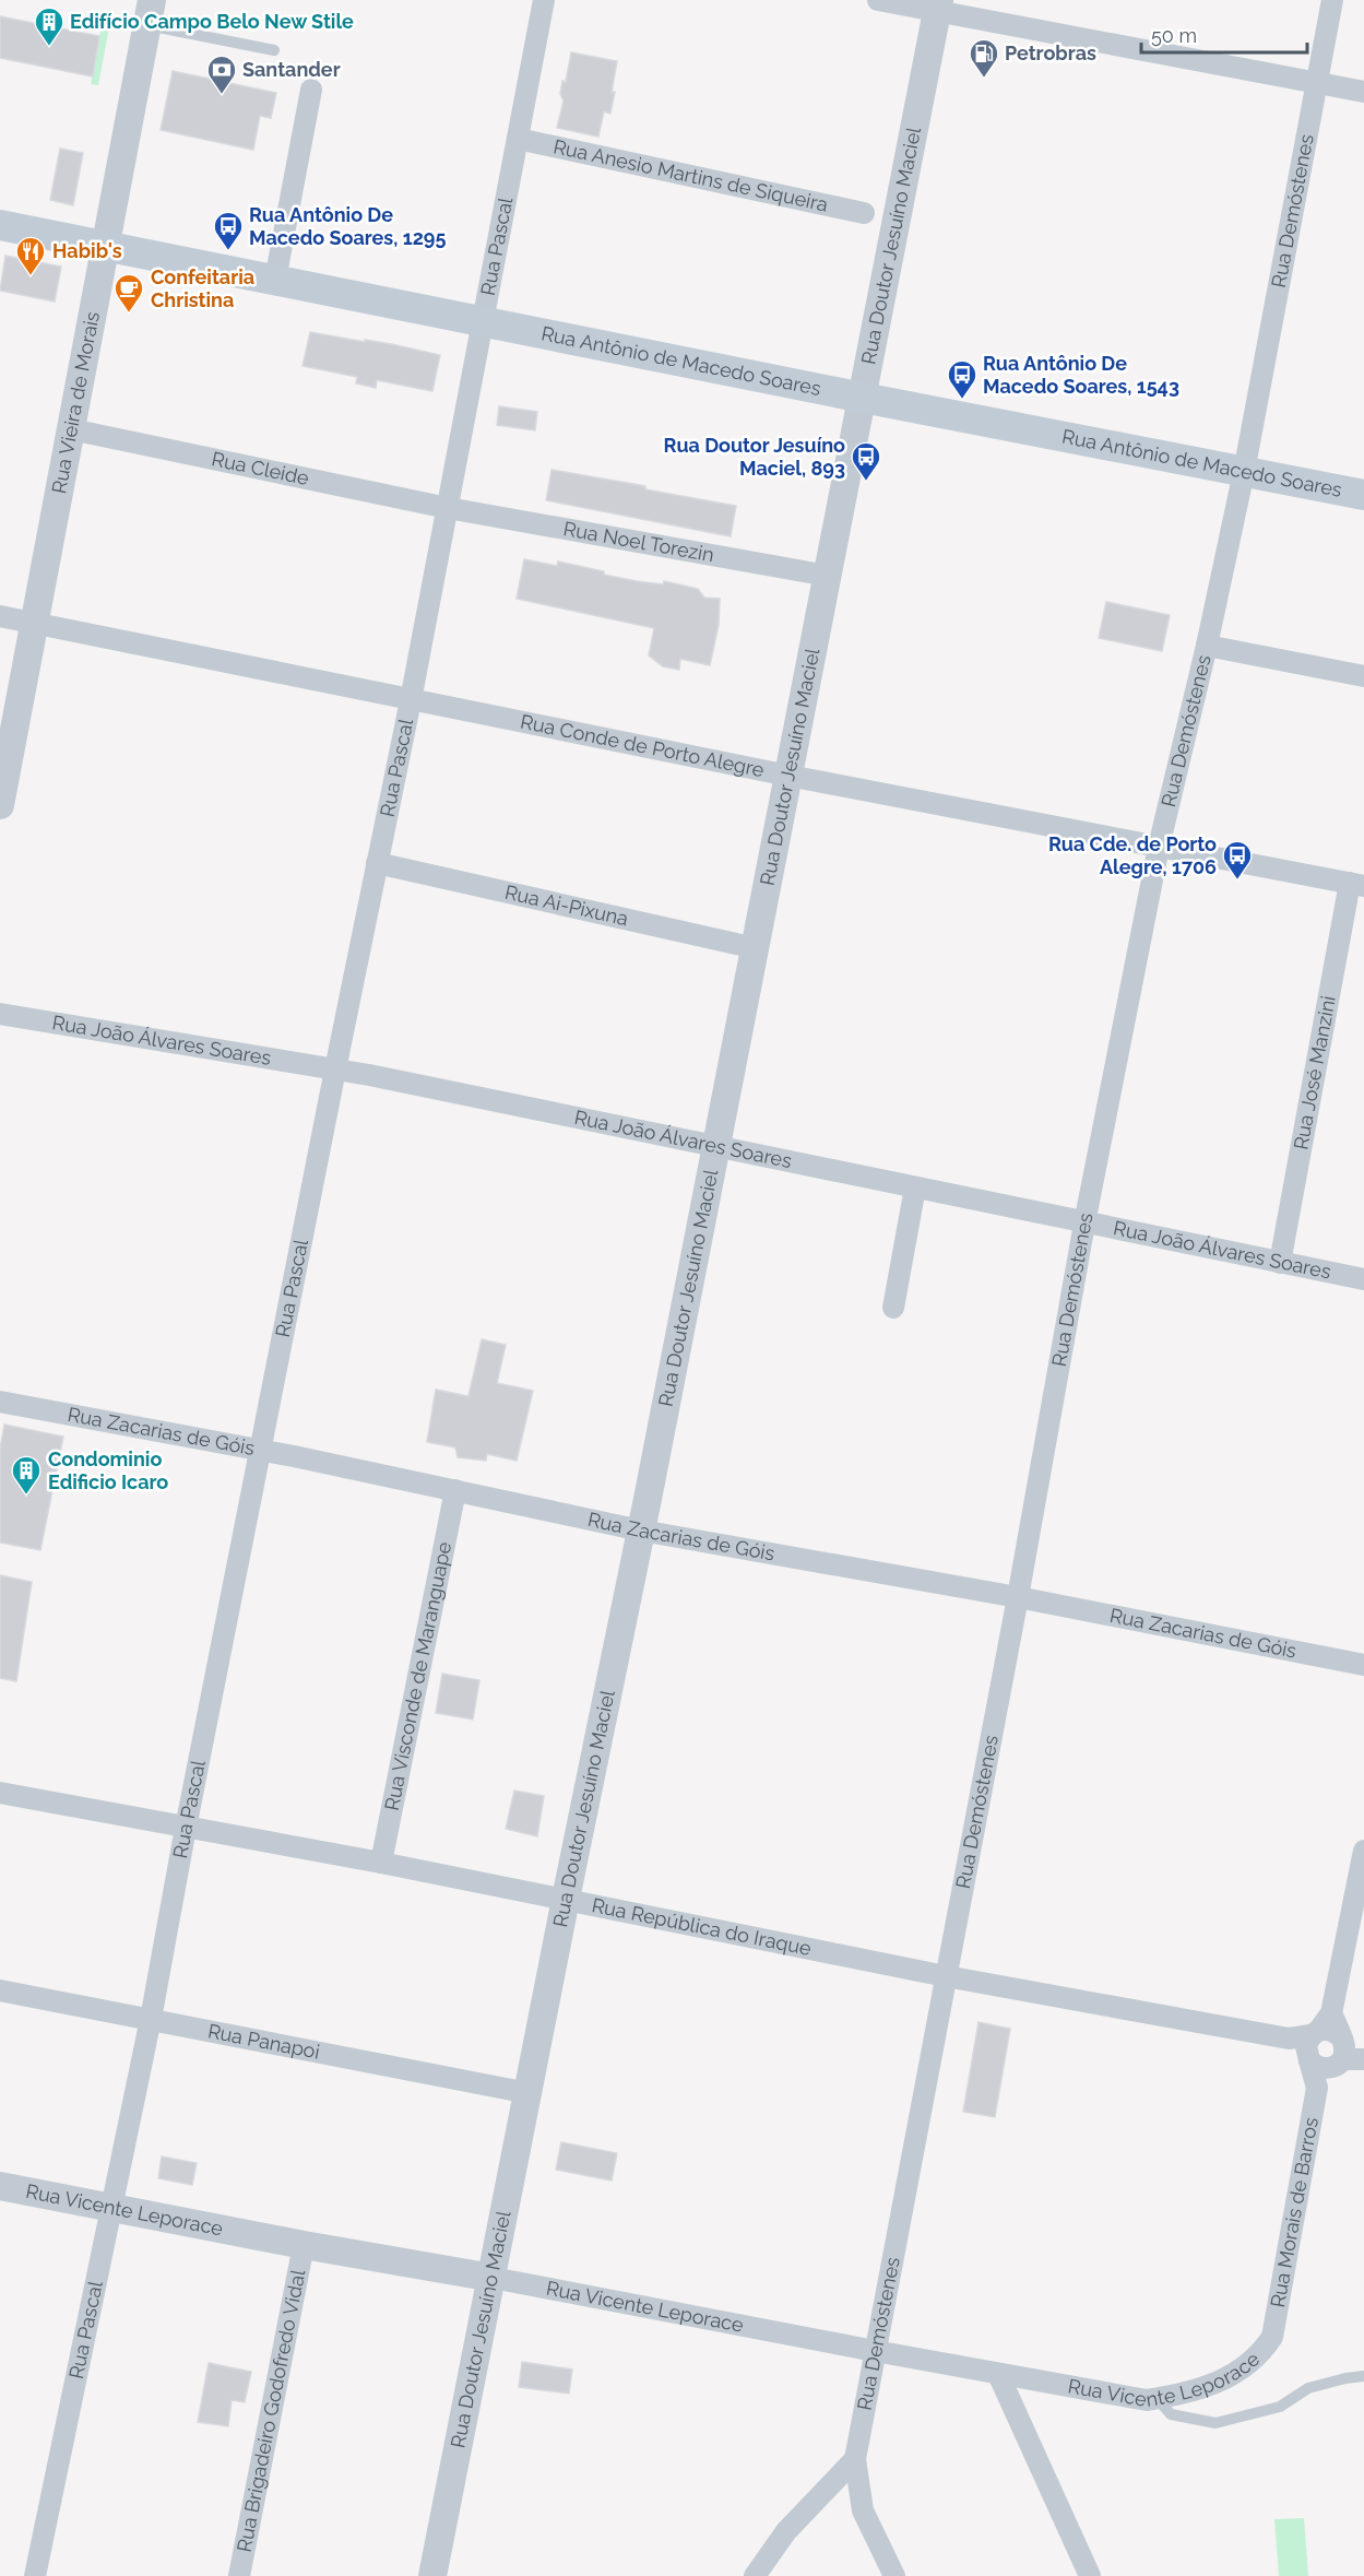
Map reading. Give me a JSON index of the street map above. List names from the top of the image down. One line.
{"streets":{"main road":["Rua Antônio de Macedo Soares"],"street":["Rua Anesio Martins de Siqueira","Rua Demóstenes","Rua Pascal","Rua Doutor Jesuíno Maciel","Rua Vieira de Morais","Rua Cleide","Rua Noel Torezin","Rua Conde de Porto Alegre","Rua Ai-Pixuna","Rua João Álvares Soares","Rua José Manzini","Rua Zacarias de Góis","Rua Visconde de Maranguape","Rua República do Iraque","Rua Panapoi","Rua Vicente Leporace","Rua Morais de Barros","Rua Brigadeiro Godofredo Vidal"]},"crossings":[["Rua Anesio Martins de Siqueira","Rua Pascal"],["Rua Demóstenes","Rua Antônio de Macedo Soares"],["Rua Demóstenes","Rua Conde de Porto Alegre"],["Rua Demóstenes","Rua João Álvares Soares"],["Rua Demóstenes","Rua Zacarias de Góis"],["Rua Demóstenes","Rua República do Iraque"],["Rua Demóstenes","Rua Vicente Leporace"],["Rua Pascal","Rua Antônio de Macedo Soares"],["Rua Pascal","Rua Cleide"],["Rua Pascal","Rua Noel Torezin"],["Rua Pascal","Rua Conde de Porto Alegre"],["Rua Pascal","Rua Ai-Pixuna"],["Rua Pascal","Rua João Álvares Soares"],["Rua Pascal","Rua Zacarias de Góis"],["Rua Pascal","Rua República do Iraque"],["Rua Pascal","Rua Panapoi"],["Rua Pascal","Rua Vicente Leporace"],["Rua Doutor Jesuíno Maciel","Rua Antônio de Macedo Soares"],["Rua Doutor Jesuíno Maciel","Rua Noel Torezin"],["Rua Doutor Jesuíno Maciel","Rua Conde de Porto Alegre"],["Rua Doutor Jesuíno Maciel","Rua Ai-Pixuna"],["Rua Doutor Jesuíno Maciel","Rua João Álvares Soares"],["Rua Doutor Jesuíno Maciel","Rua Zacarias de Góis"],["Rua Doutor Jesuíno Maciel","Rua República do Iraque"],["Rua Doutor Jesuíno Maciel","Rua Panapoi"],["Rua Doutor Jesuíno Maciel","Rua Vicente Leporace"],["Rua Antônio de Macedo Soares","Rua Vieira de Morais"],["Rua Vieira de Morais","Rua Cleide"],["Rua Vieira de Morais","Rua Conde de Porto Alegre"],["Rua Cleide","Rua Noel Torezin"],["Rua Conde de Porto Alegre","Rua José Manzini"],["Rua João Álvares Soares","Rua José Manzini"],["Rua Zacarias de Góis","Rua Visconde de Maranguape"],["Rua Visconde de Maranguape","Rua República do Iraque"],["Rua República do Iraque","Rua Morais de Barros"],["Rua Vicente Leporace","Rua Morais de Barros"],["Rua Vicente Leporace","Rua Brigadeiro Godofredo Vidal"]],"places":{"building":["Edifício Campo Belo New Stile","Condominio Edificio Icaro"],"fuel station":["Petrobras"],"bank":["Santander"],"bus stop":["Rua Antônio De Macedo Soares, 1295","Rua Antônio De Macedo Soares, 1543","Rua Doutor Jesuíno Maciel, 893","Rua Cde. de Porto Alegre, 1706"],"restaurant":["Habib's"],"cafe":["Confeitaria Christina"]},"scale_bar":"50 m"}
